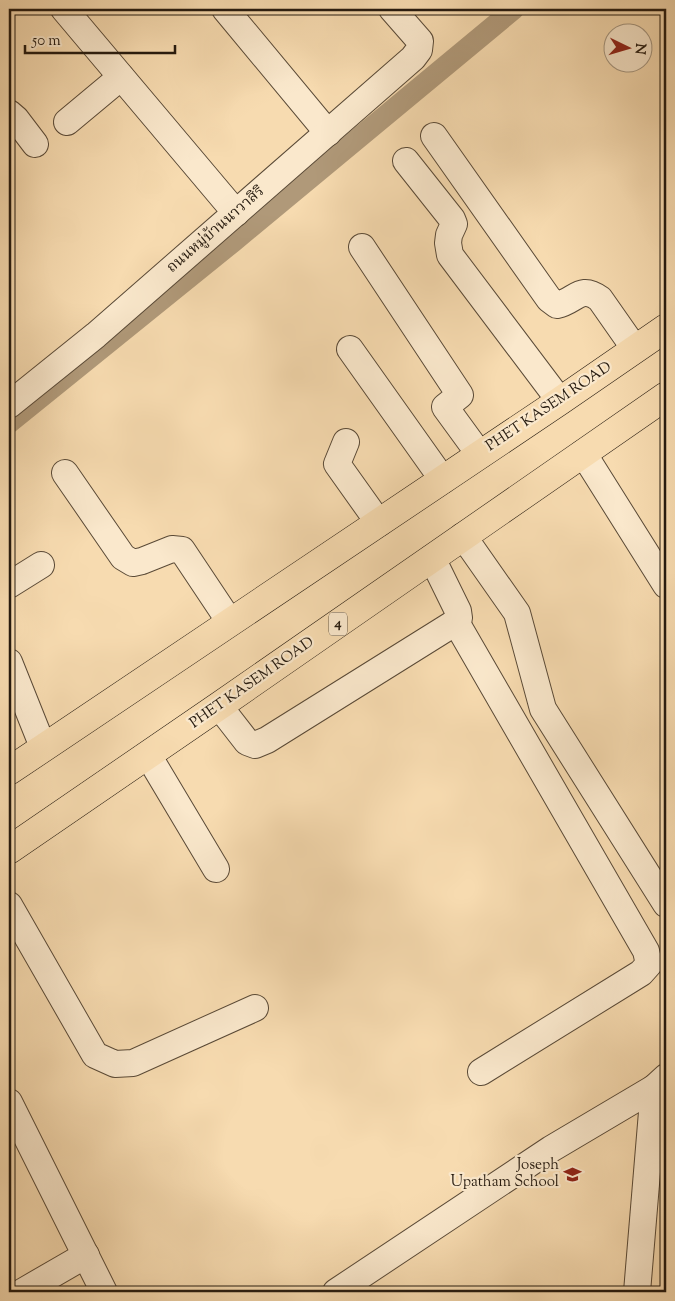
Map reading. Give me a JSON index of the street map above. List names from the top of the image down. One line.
{"streets":{"main road":["PHET KASEM ROAD","4"],"street":["ถนนหมู่บ้านนาวาสิริ"]},"places":{"school or university":["Joseph Upatham School"]},"scale_bar":"50 m","north":"right"}
